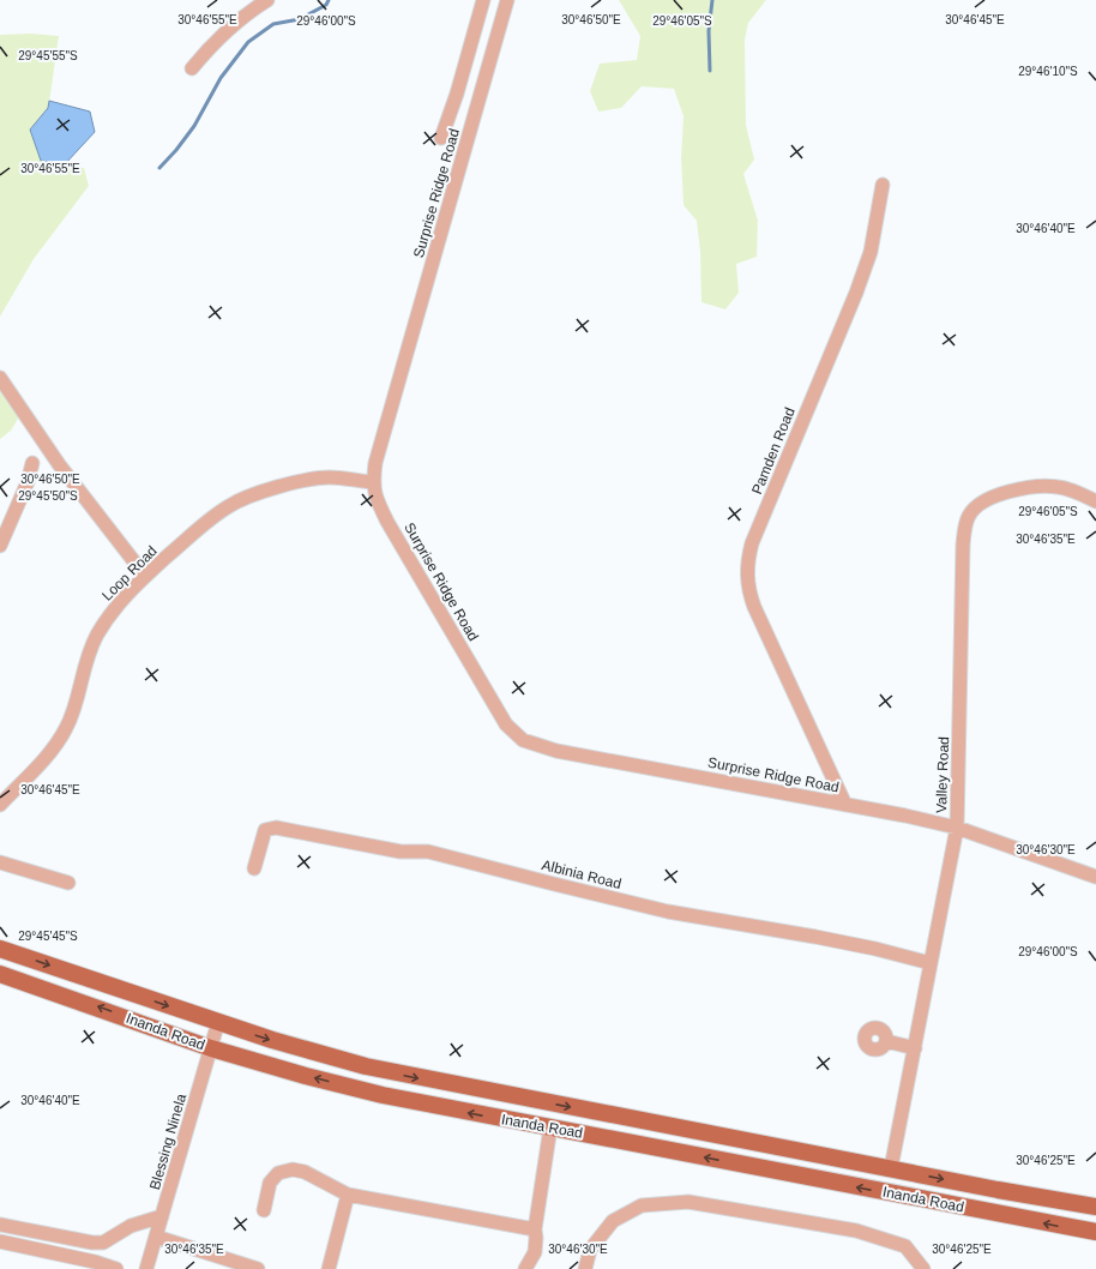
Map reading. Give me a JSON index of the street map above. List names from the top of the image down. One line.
{"streets":{"main road":["Inanda Road"],"street":["Surprise Ridge Road","Pamden Road","Loop Road","Valley Road","Albinia Road","Blessing Ninela"]},"crossings":[["Surprise Ridge Road","Pamden Road"],["Surprise Ridge Road","Loop Road"],["Surprise Ridge Road","Valley Road"],["Valley Road","Albinia Road"],["Valley Road","Inanda Road"],["Inanda Road","Blessing Ninela"]],"coordinates":["30°46'55\"E","30°46'50\"E","30°46'45\"E","29°46'00\"S","29°46'05\"S","29°45'55\"S","29°46'10\"S","30°46'40\"E","29°45'50\"S","30°46'35\"E","30°46'30\"E","29°45'45\"S","30°46'25\"E"]}
